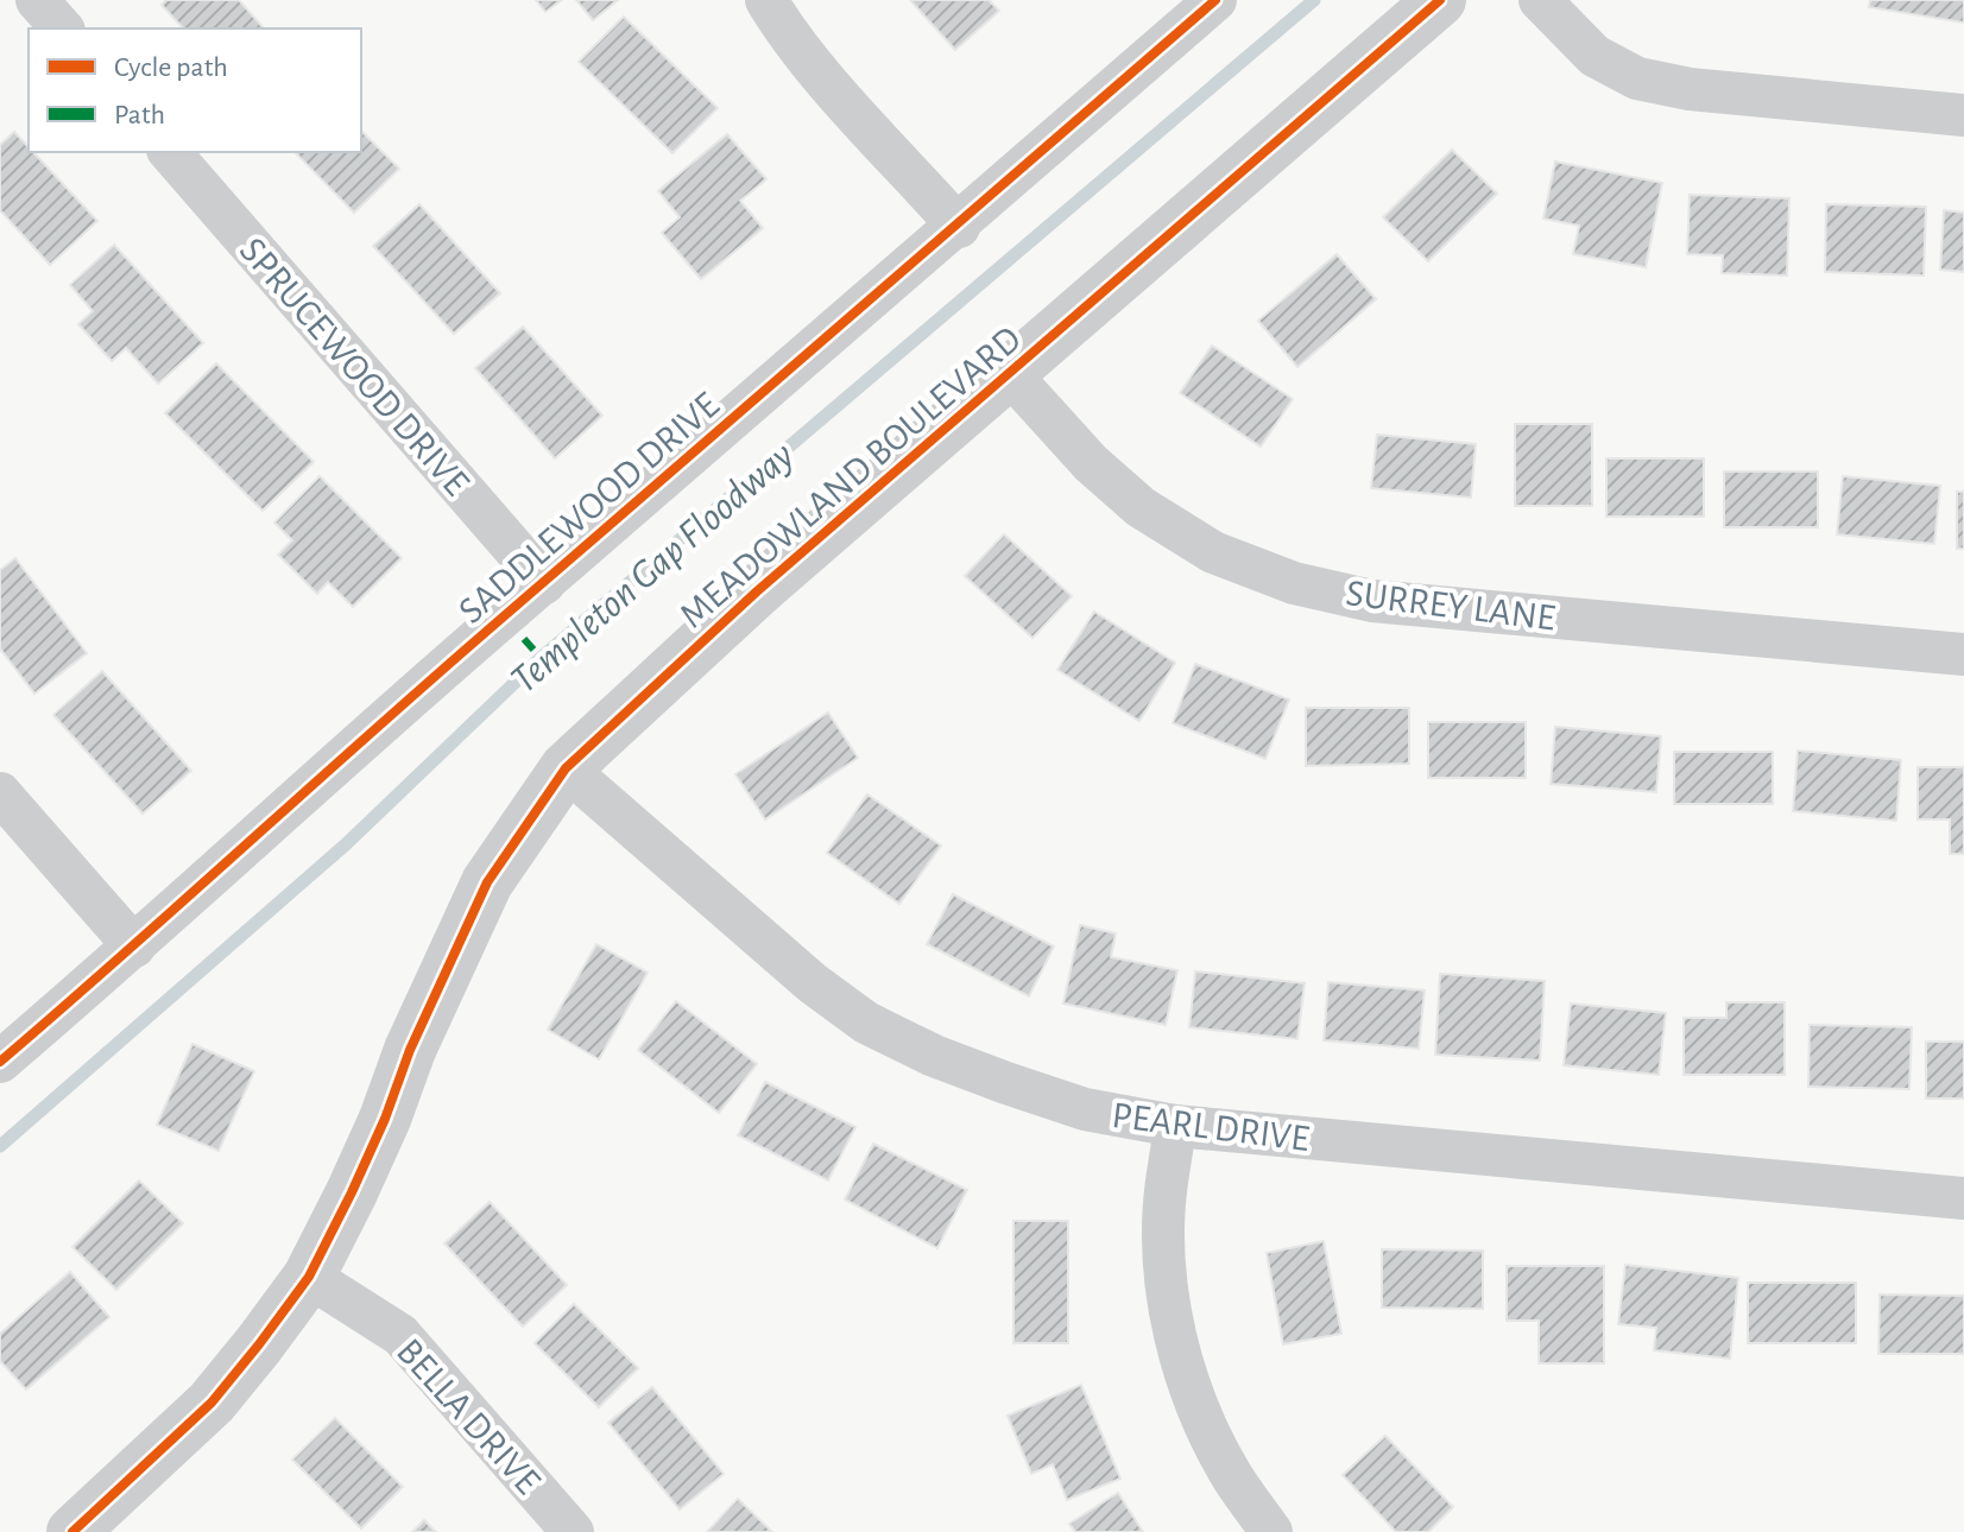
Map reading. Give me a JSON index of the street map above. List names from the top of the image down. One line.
{"streets":{"street":["SPRUCEWOOD DRIVE","MEADOWLAND BOULEVARD","SADDLEWOOD DRIVE","SURREY LANE","PEARL DRIVE","BELLA DRIVE"]},"crossings":[["SPRUCEWOOD DRIVE","SADDLEWOOD DRIVE"],["MEADOWLAND BOULEVARD","SURREY LANE"],["MEADOWLAND BOULEVARD","PEARL DRIVE"],["MEADOWLAND BOULEVARD","BELLA DRIVE"]],"water":["Templeton Gap Floodway"],"legend":["Cycle path","Path"]}
